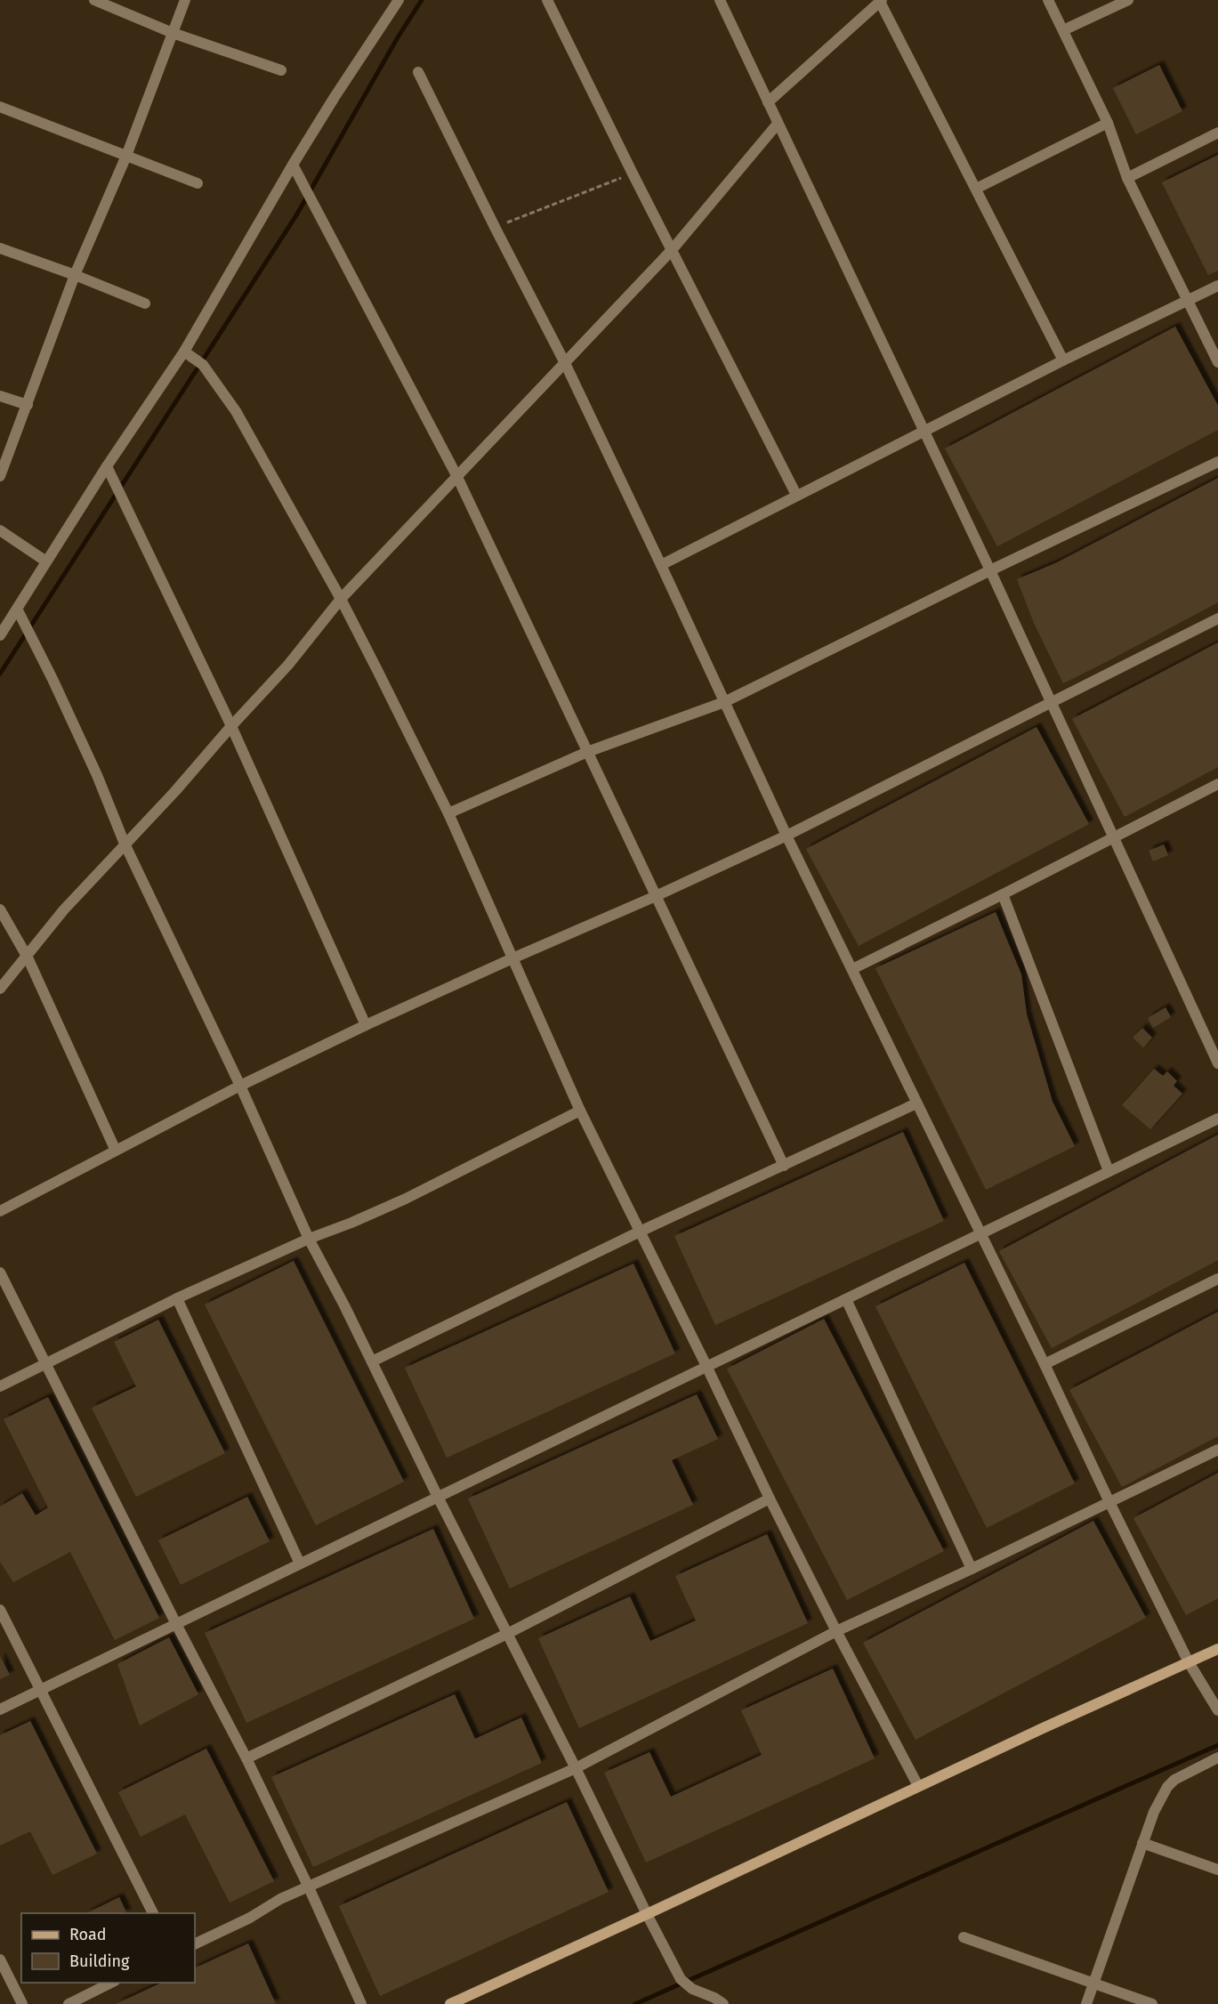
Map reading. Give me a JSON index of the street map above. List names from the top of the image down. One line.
{"legend":["Road","Building"]}
